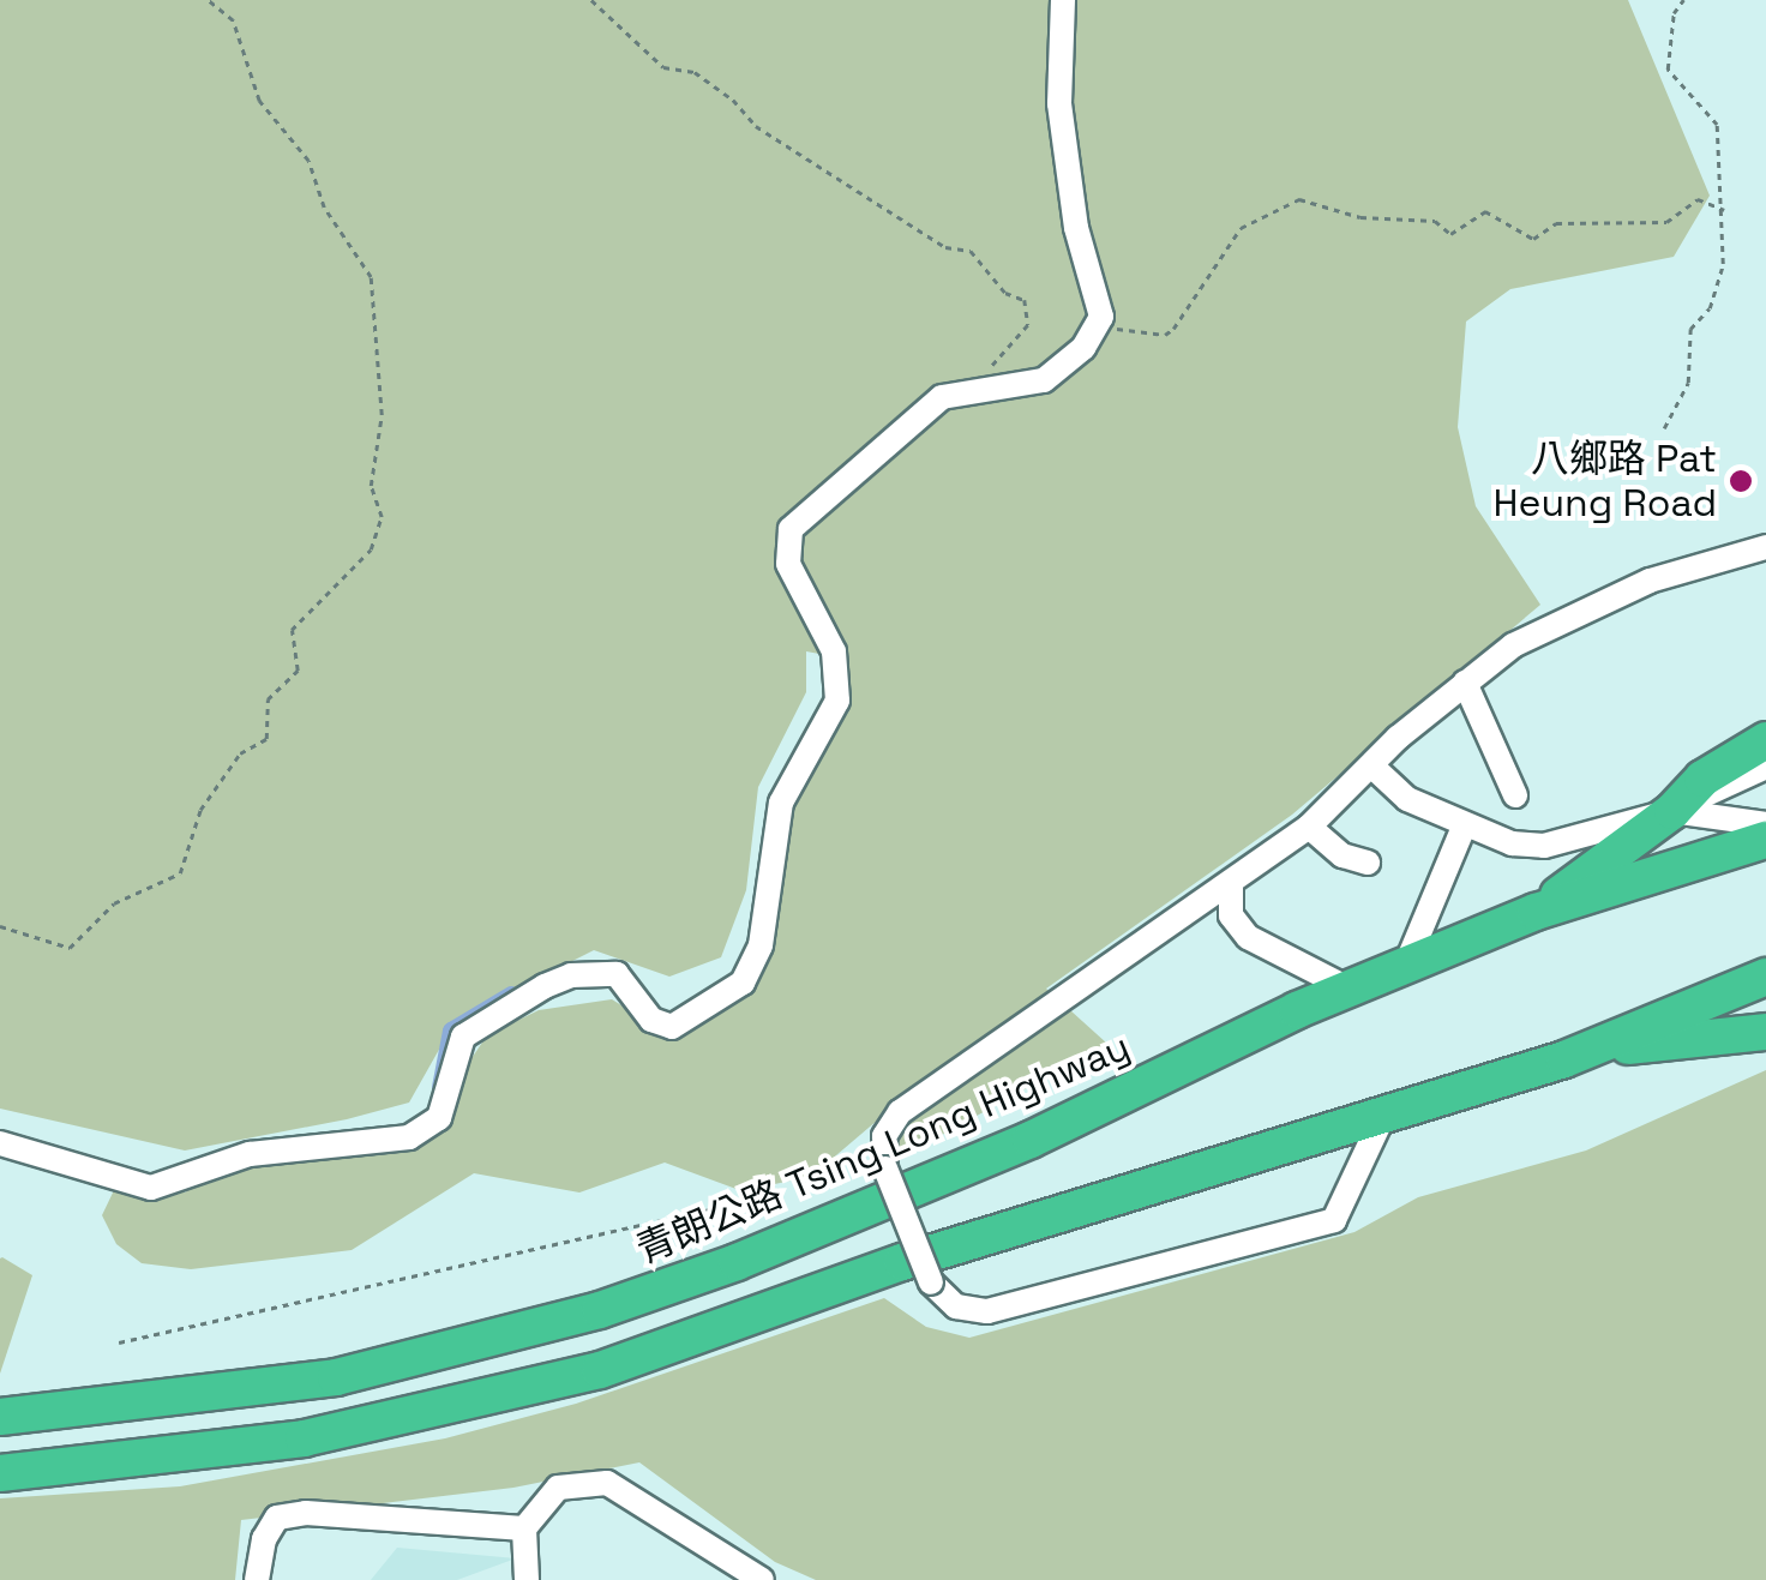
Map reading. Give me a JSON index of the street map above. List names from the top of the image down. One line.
{"streets":{"highway":["青朗公路 Tsing Long Highway"]},"places":["八鄉路 Pat Heung Road"]}
